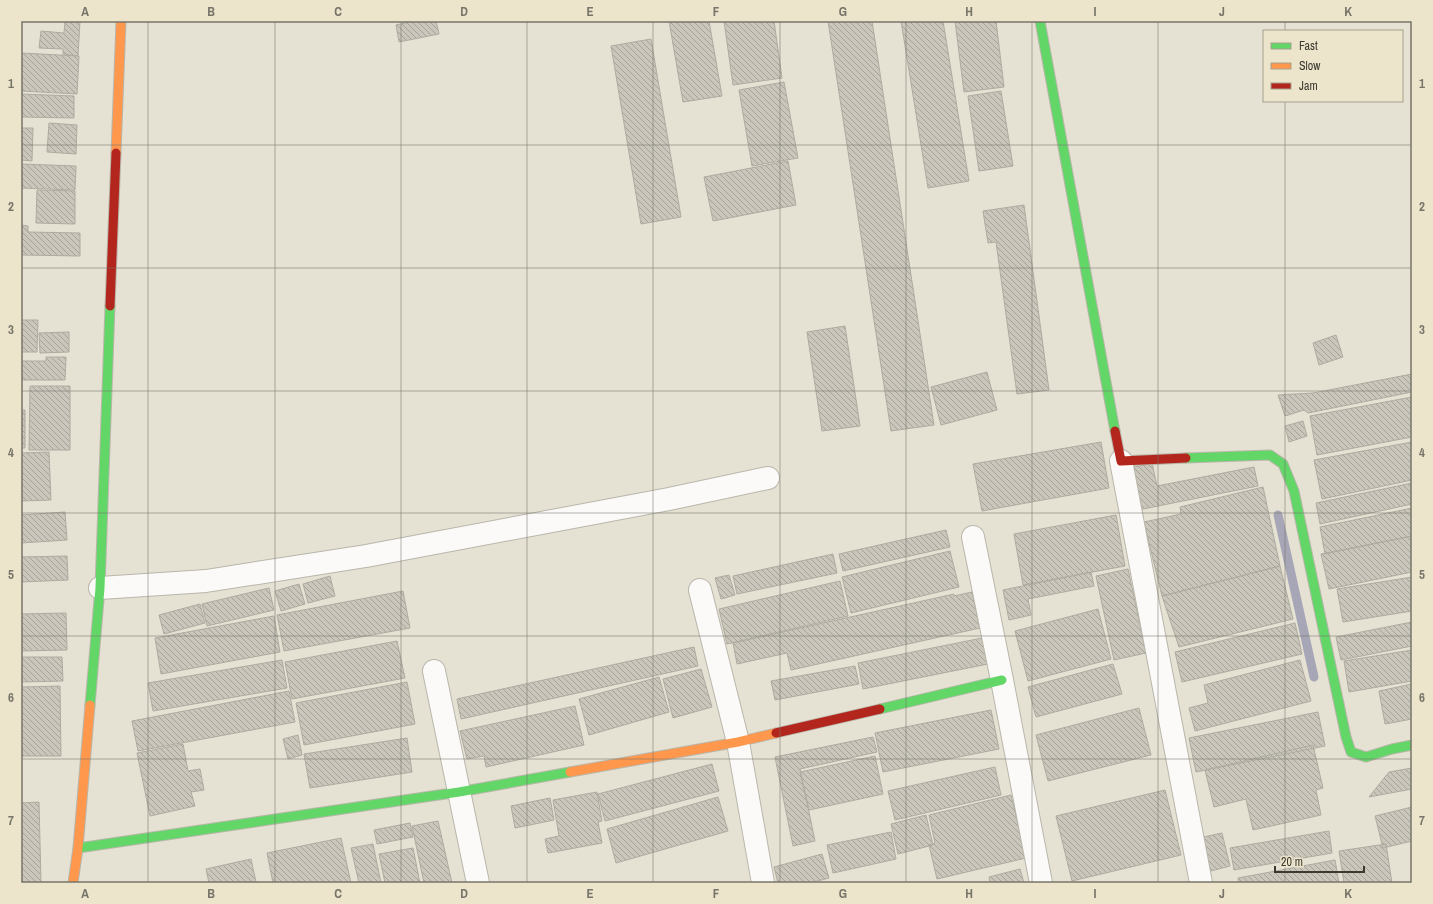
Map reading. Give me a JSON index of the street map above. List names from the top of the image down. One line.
{"legend":["Fast","Slow","Jam"],"scale_bar":"20 m","grid":{"columns":["A","B","C","D","E","F","G","H","I","J","K"],"rows":["1","2","3","4","5","6","7"]}}
